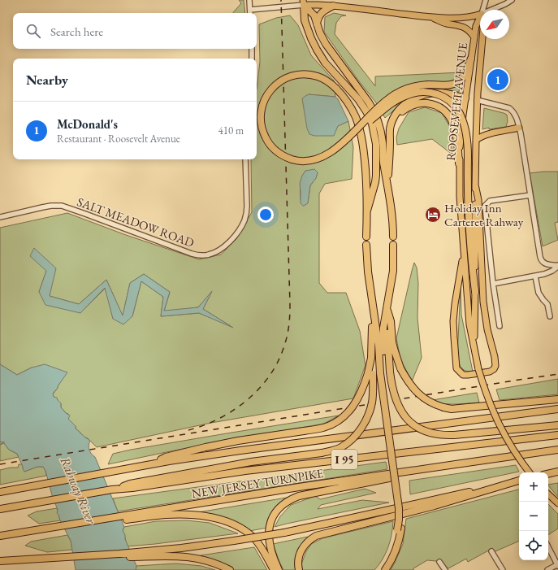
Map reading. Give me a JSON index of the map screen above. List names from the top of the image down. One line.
{"streets":{"highway":["I 95","NEW JERSEY TURNPIKE"],"main road":["ROOSEVELT AVENUE"],"street":["SALT MEADOW ROAD"]},"water":["Rahway River"],"places":{"hotel":["Holiday Inn Carteret Rahway"]},"north":"bottom left","page":{"search":"Search here","heading":"Nearby","pins":"1","list":[{"mark":"1","name":"McDonald's","note":"Restaurant · Roosevelt Avenue","value":"410 m"}],"map_buttons":["+","−"]}}
